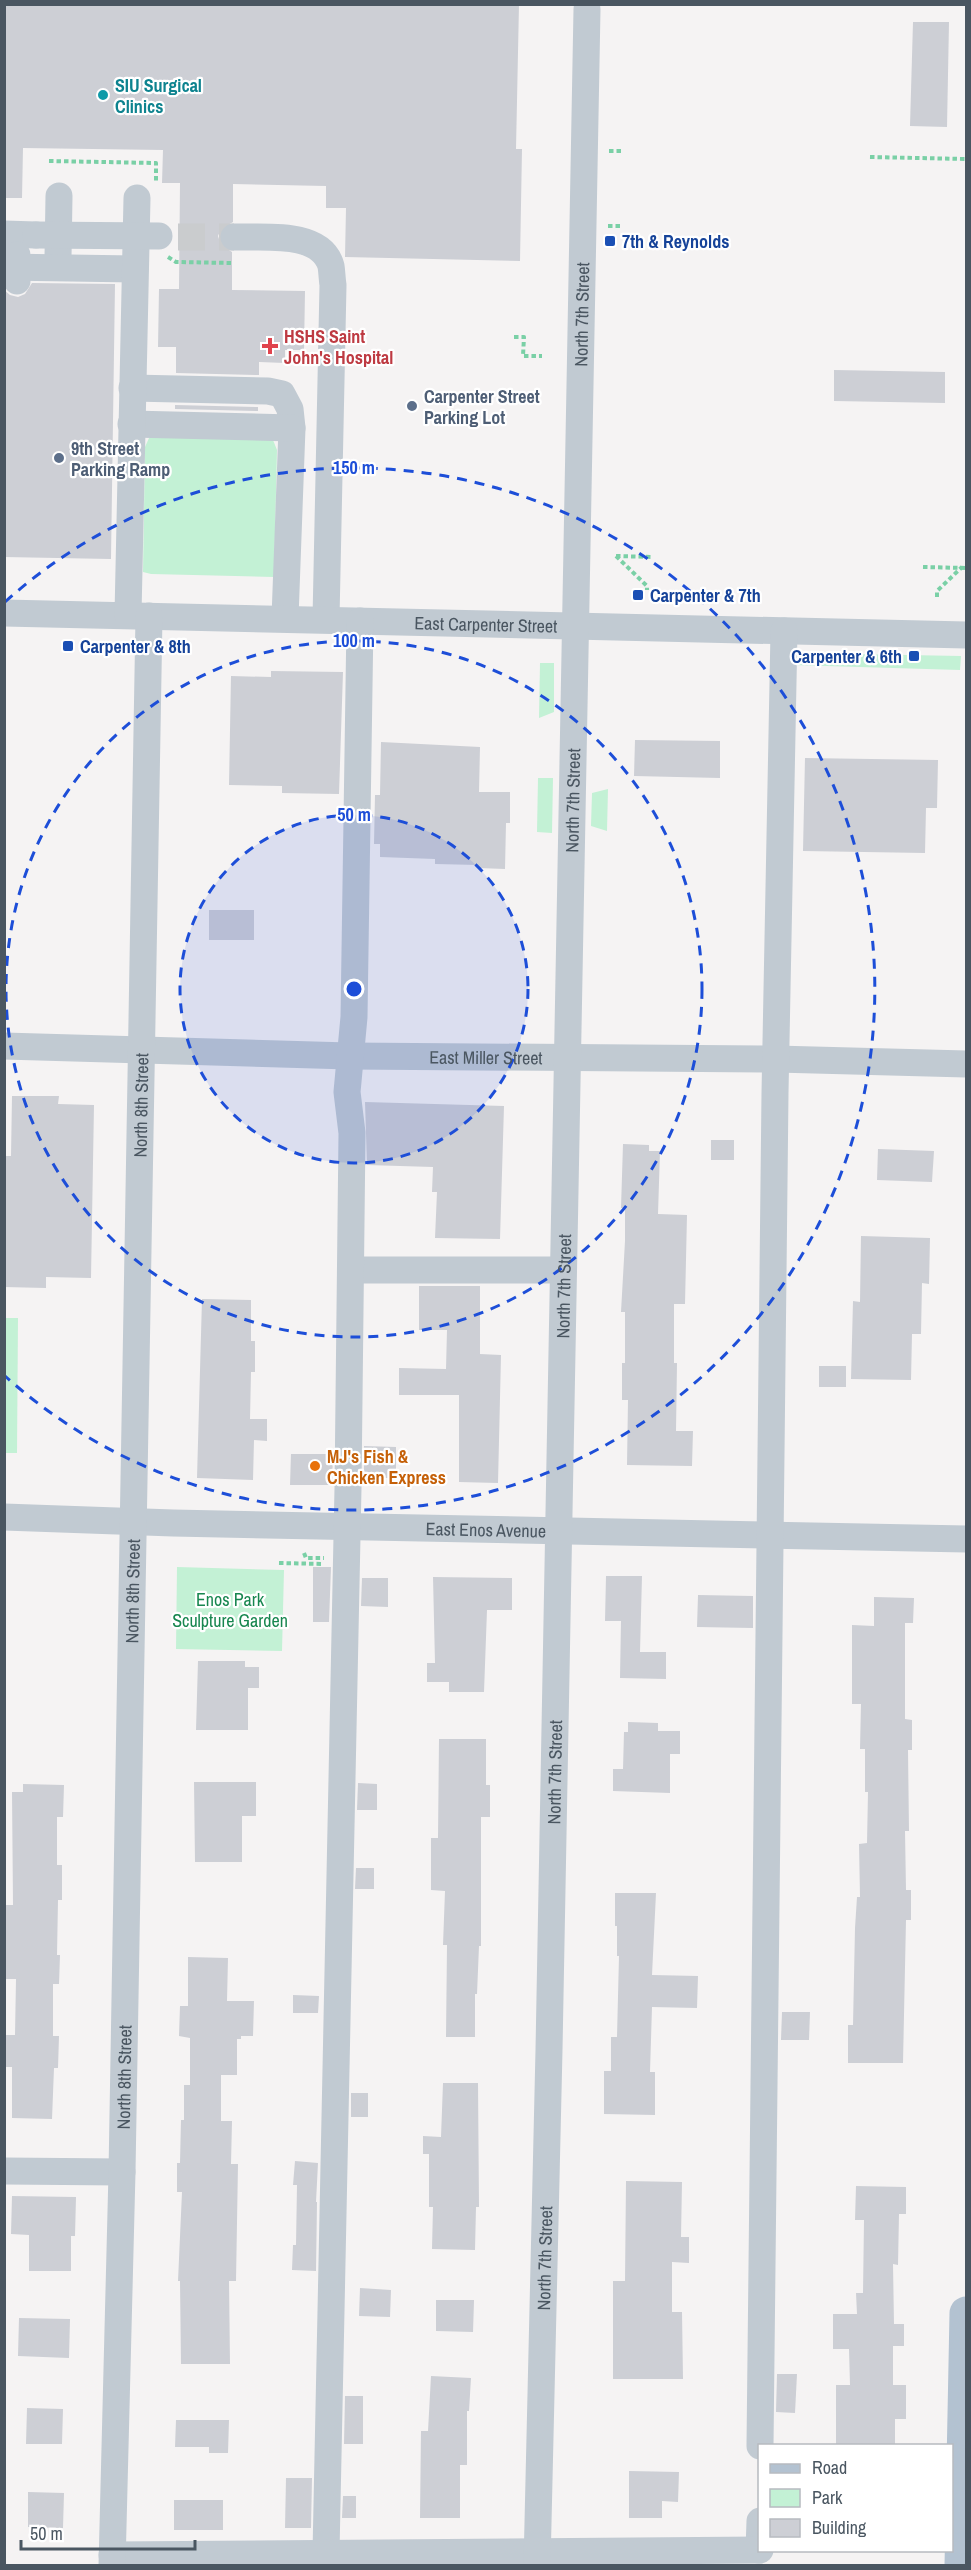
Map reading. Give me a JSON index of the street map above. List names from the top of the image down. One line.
{"streets":{"street":["North 7th Street","East Carpenter Street","East Miller Street","North 8th Street","East Enos Avenue"]},"crossings":[["North 7th Street","East Carpenter Street"],["North 7th Street","East Miller Street"],["North 7th Street","East Enos Avenue"],["East Carpenter Street","North 8th Street"],["East Miller Street","North 8th Street"],["North 8th Street","East Enos Avenue"]],"parks":["Enos Park Sculpture Garden"],"places":{"other":["SIU Surgical Clinics","Carpenter Street Parking Lot","9th Street Parking Ramp","MJ's Fish & Chicken Express"],"transit":["7th & Reynolds","Carpenter & 7th","Carpenter & 8th","Carpenter & 6th"],"health":["HSHS Saint John's Hospital"]},"legend":["Road","Park","Building"],"scale_bar":"50 m","rings":["150 m","100 m","50 m"]}
